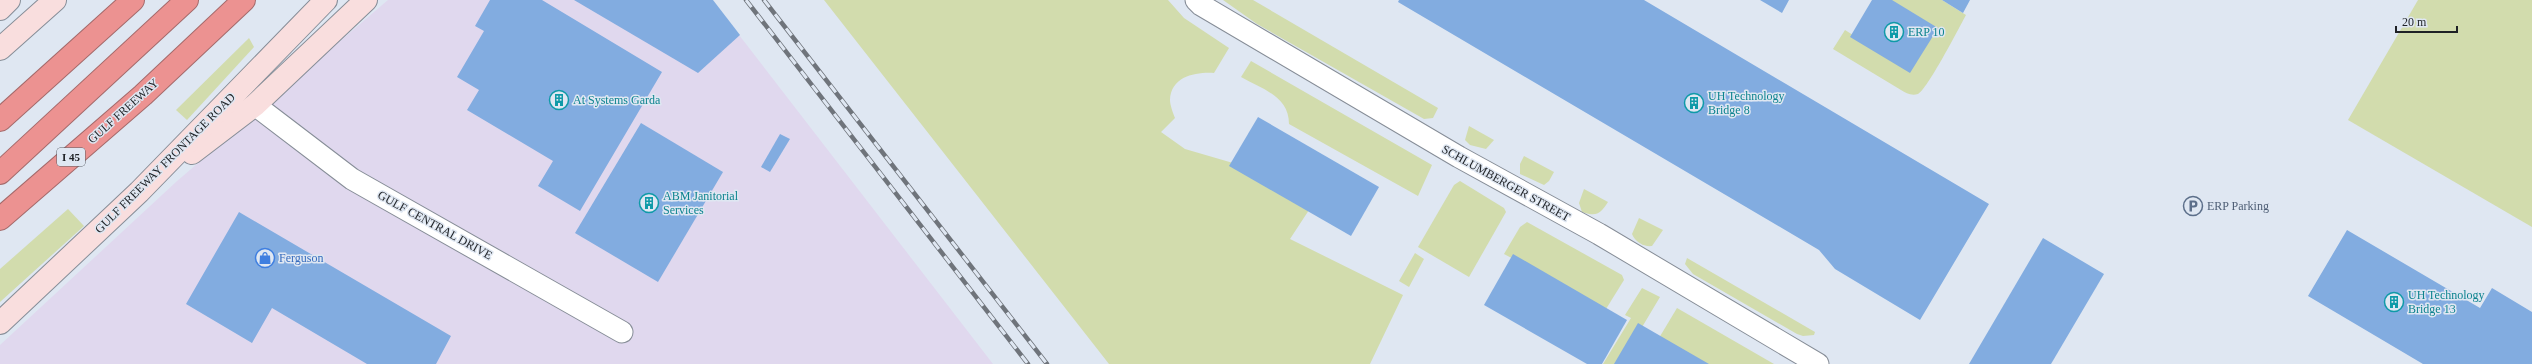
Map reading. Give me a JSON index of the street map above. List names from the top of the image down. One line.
{"streets":{"highway":["GULF FREEWAY","I 45"],"main road":["GULF FREEWAY FRONTAGE ROAD"],"street":["SCHLUMBERGER STREET","GULF CENTRAL DRIVE"]},"places":{"building":["ERP 10","At Systems Garda","UH Technology Bridge 8","ABM Janitorial Services","UH Technology Bridge 13"],"parking":["ERP Parking"],"shop":["Ferguson"]},"scale_bar":"20 m"}
